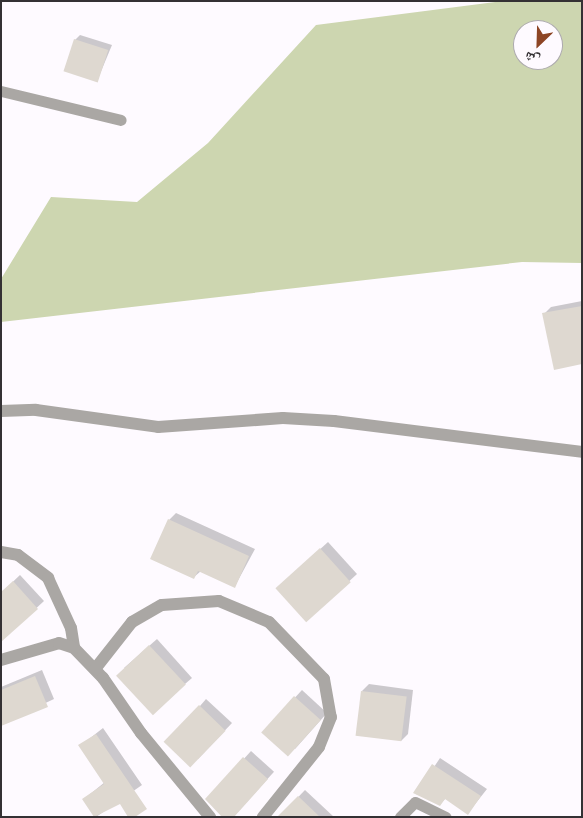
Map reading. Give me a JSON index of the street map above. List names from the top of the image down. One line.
{"north":"bottom left"}
